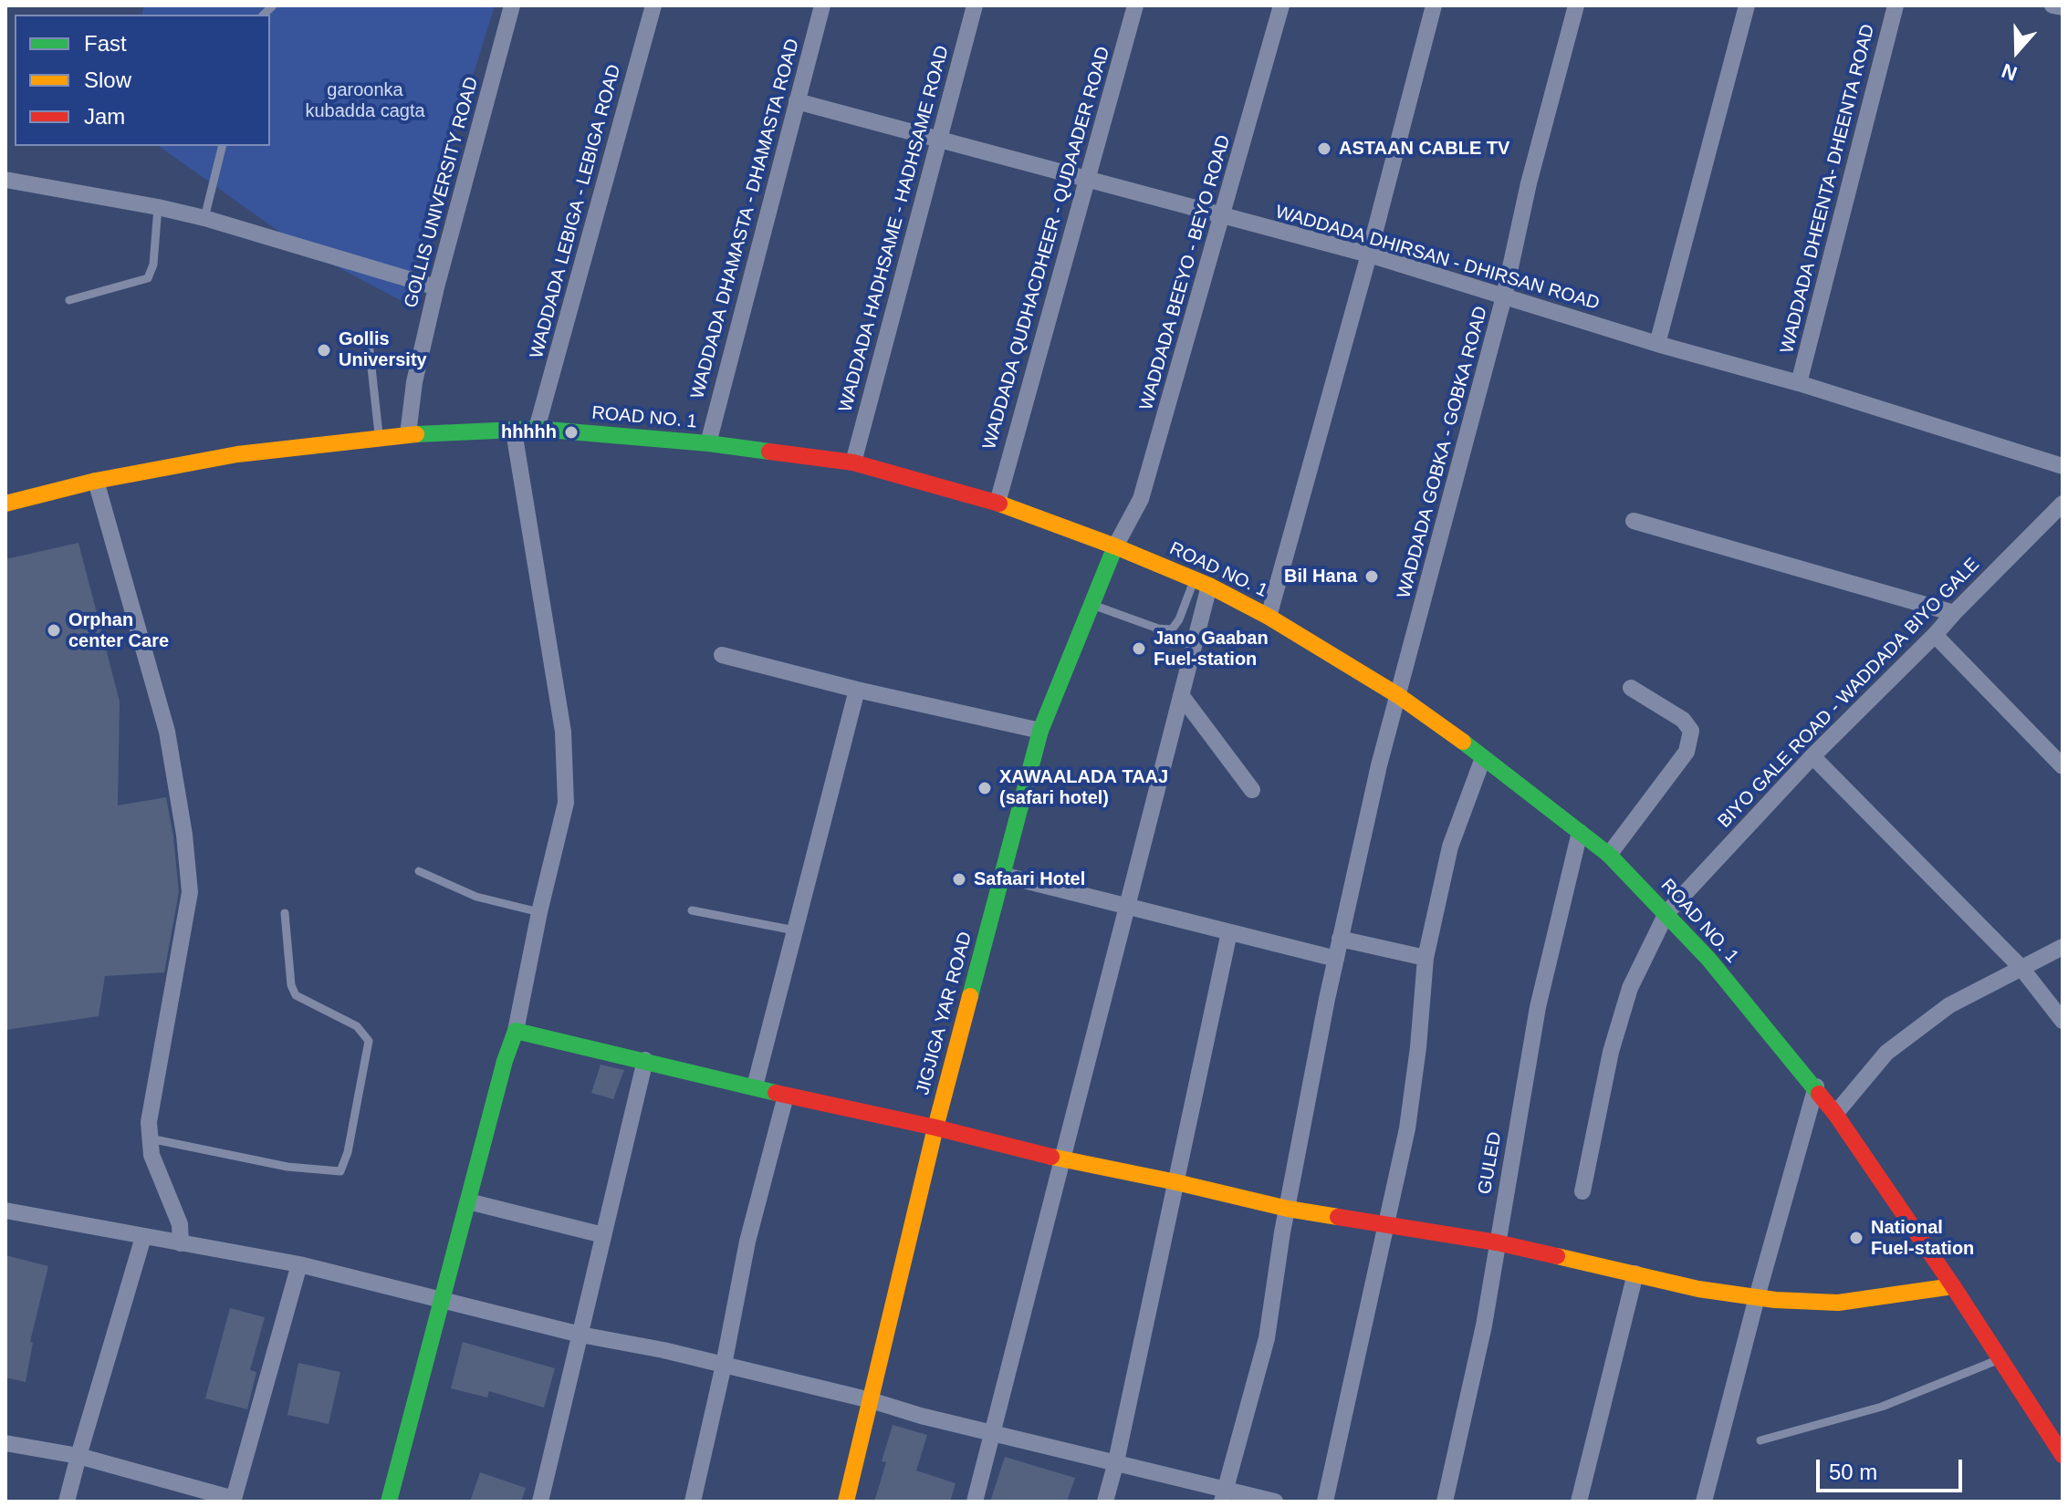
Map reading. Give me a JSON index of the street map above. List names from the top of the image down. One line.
{"streets":{"main road":["ROAD NO. 1","JIGJIGA YAR ROAD"],"street":["WADDADA DHEENTA- DHEENTA ROAD","GOLLIS UNIVERSITY ROAD","WADDADA LEBIGA - LEBIGA ROAD","WADDADA DHAMASTA - DHAMASTA ROAD","WADDADA HADHSAME - HADHSAME ROAD","WADDADA QUDHACDHEER - QUDAADER ROAD","WADDADA DHIRSAN - DHIRSAN ROAD","WADDADA BEEYO - BEYO ROAD","WADDADA GOBKA - GOBKA ROAD","BIYO GALE ROAD - WADDADA BIYO GALE","GULED"]},"crossings":[["WADDADA DHEENTA- DHEENTA ROAD","WADDADA DHIRSAN - DHIRSAN ROAD"],["GOLLIS UNIVERSITY ROAD","ROAD NO. 1"],["WADDADA LEBIGA - LEBIGA ROAD","ROAD NO. 1"],["WADDADA DHAMASTA - DHAMASTA ROAD","WADDADA DHIRSAN - DHIRSAN ROAD"],["WADDADA DHAMASTA - DHAMASTA ROAD","ROAD NO. 1"],["WADDADA HADHSAME - HADHSAME ROAD","WADDADA DHIRSAN - DHIRSAN ROAD"],["WADDADA HADHSAME - HADHSAME ROAD","ROAD NO. 1"],["WADDADA QUDHACDHEER - QUDAADER ROAD","WADDADA DHIRSAN - DHIRSAN ROAD"],["WADDADA QUDHACDHEER - QUDAADER ROAD","ROAD NO. 1"],["WADDADA DHIRSAN - DHIRSAN ROAD","WADDADA BEEYO - BEYO ROAD"],["WADDADA DHIRSAN - DHIRSAN ROAD","WADDADA GOBKA - GOBKA ROAD"],["WADDADA BEEYO - BEYO ROAD","ROAD NO. 1"],["WADDADA BEEYO - BEYO ROAD","JIGJIGA YAR ROAD"],["ROAD NO. 1","WADDADA GOBKA - GOBKA ROAD"],["ROAD NO. 1","BIYO GALE ROAD - WADDADA BIYO GALE"],["ROAD NO. 1","JIGJIGA YAR ROAD"],["ROAD NO. 1","GULED"]],"parks":["garoonka kubadda cagta"],"places":["ASTAAN CABLE TV","Gollis University","hhhhh","Bil Hana","Orphan center Care","Jano Gaaban Fuel-station","XAWAALADA TAAJ (safari hotel)","Safaari Hotel","National Fuel-station"],"legend":["Fast","Slow","Jam"],"scale_bar":"50 m","north":"bottom"}
